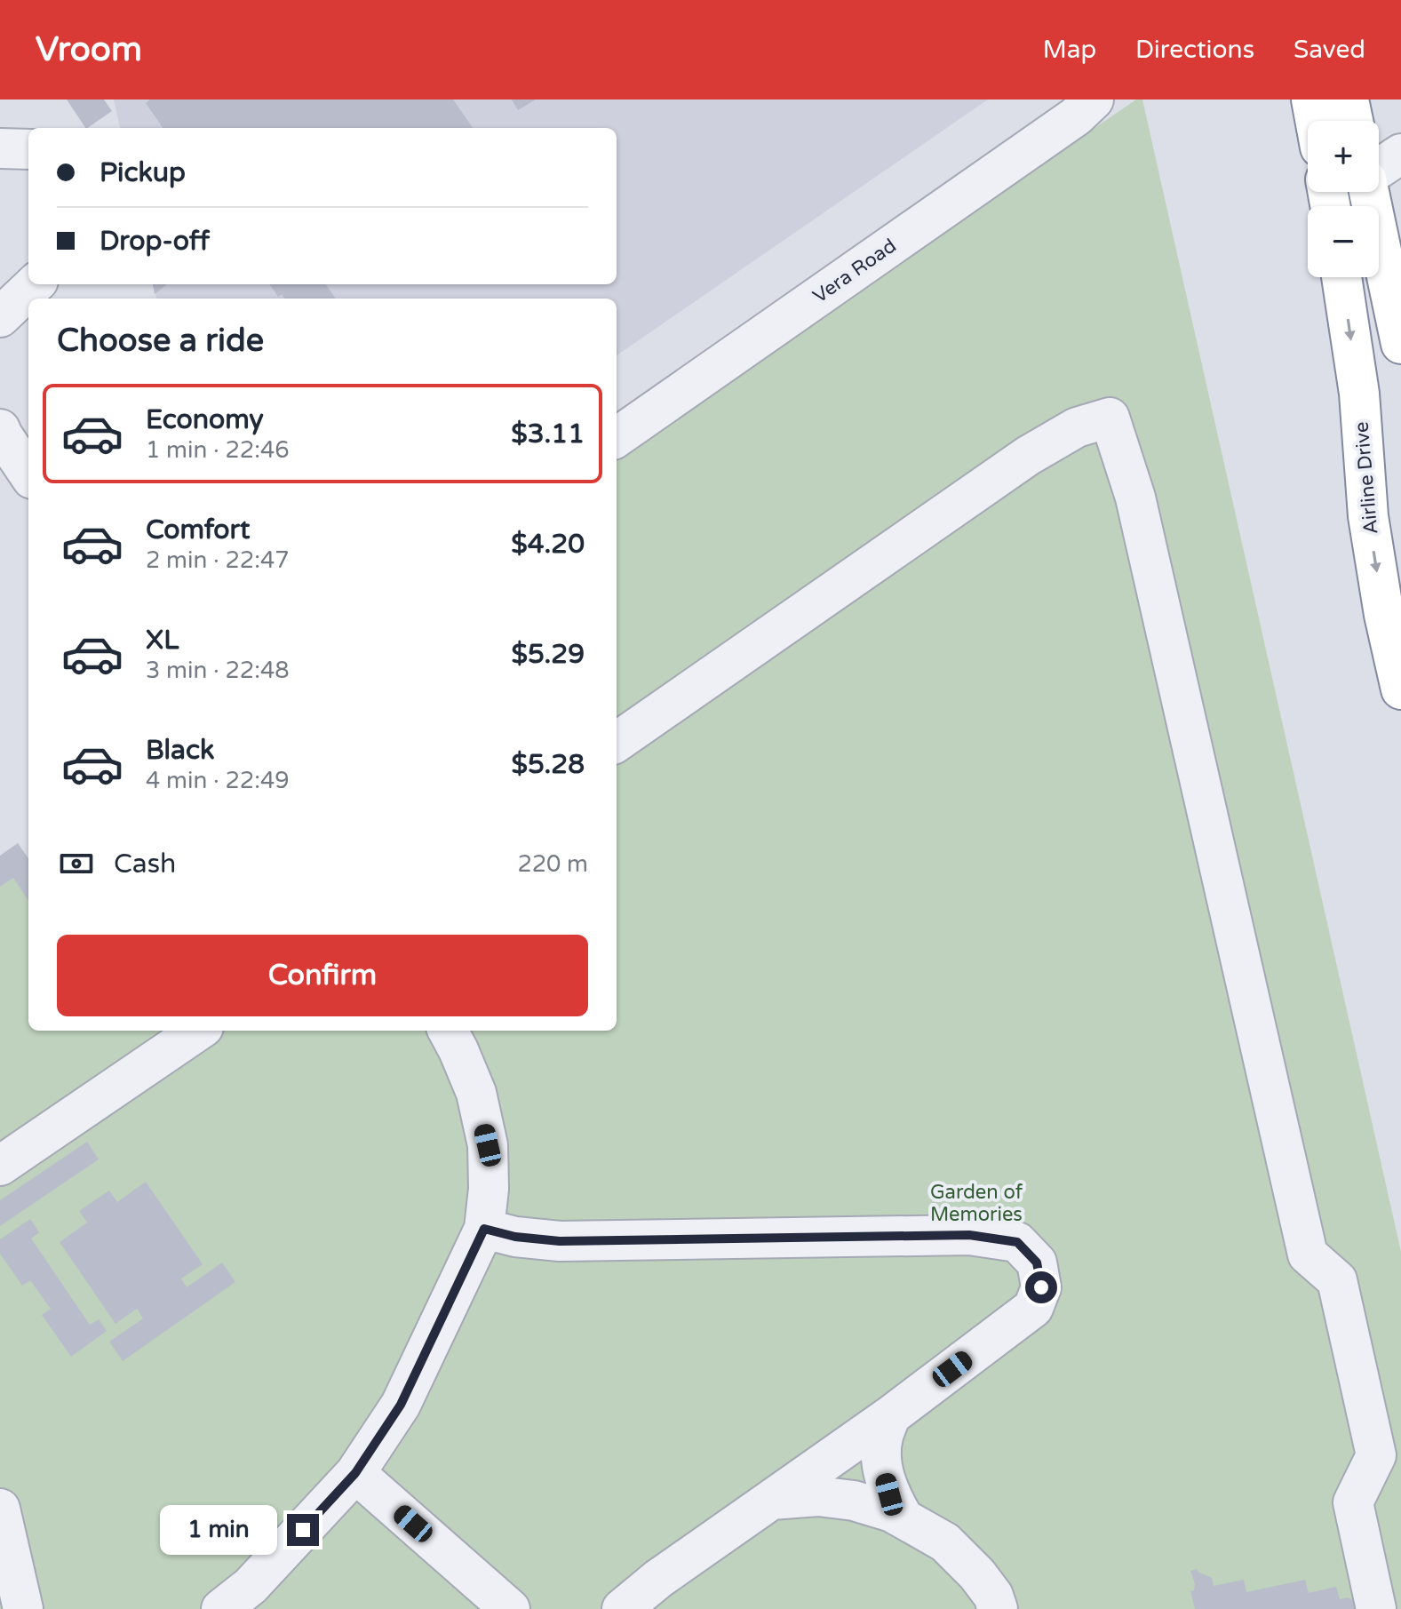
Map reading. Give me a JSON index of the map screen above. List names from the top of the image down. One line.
{"streets":{"highway":["Airline Drive"],"street":["Vera Road"]},"one_way":["Airline Drive"],"parks":["Garden of Memories"],"page":{"header":"Vroom","nav":["Map","Directions","Saved"],"map_buttons":["+","−"],"banner":["Pickup","Drop-off"],"heading":"Choose a ride","list":[{"name":"Economy","note":"1 min · 22:46","value":"$3.11"},{"name":"Comfort","note":"2 min · 22:47","value":"$4.20"},{"name":"XL","note":"3 min · 22:48","value":"$5.29"},{"name":"Black","note":"4 min · 22:49","value":"$5.28"}],"pay":["Cash","220 m"],"buttons":"Confirm","bubble":"1 min"}}
